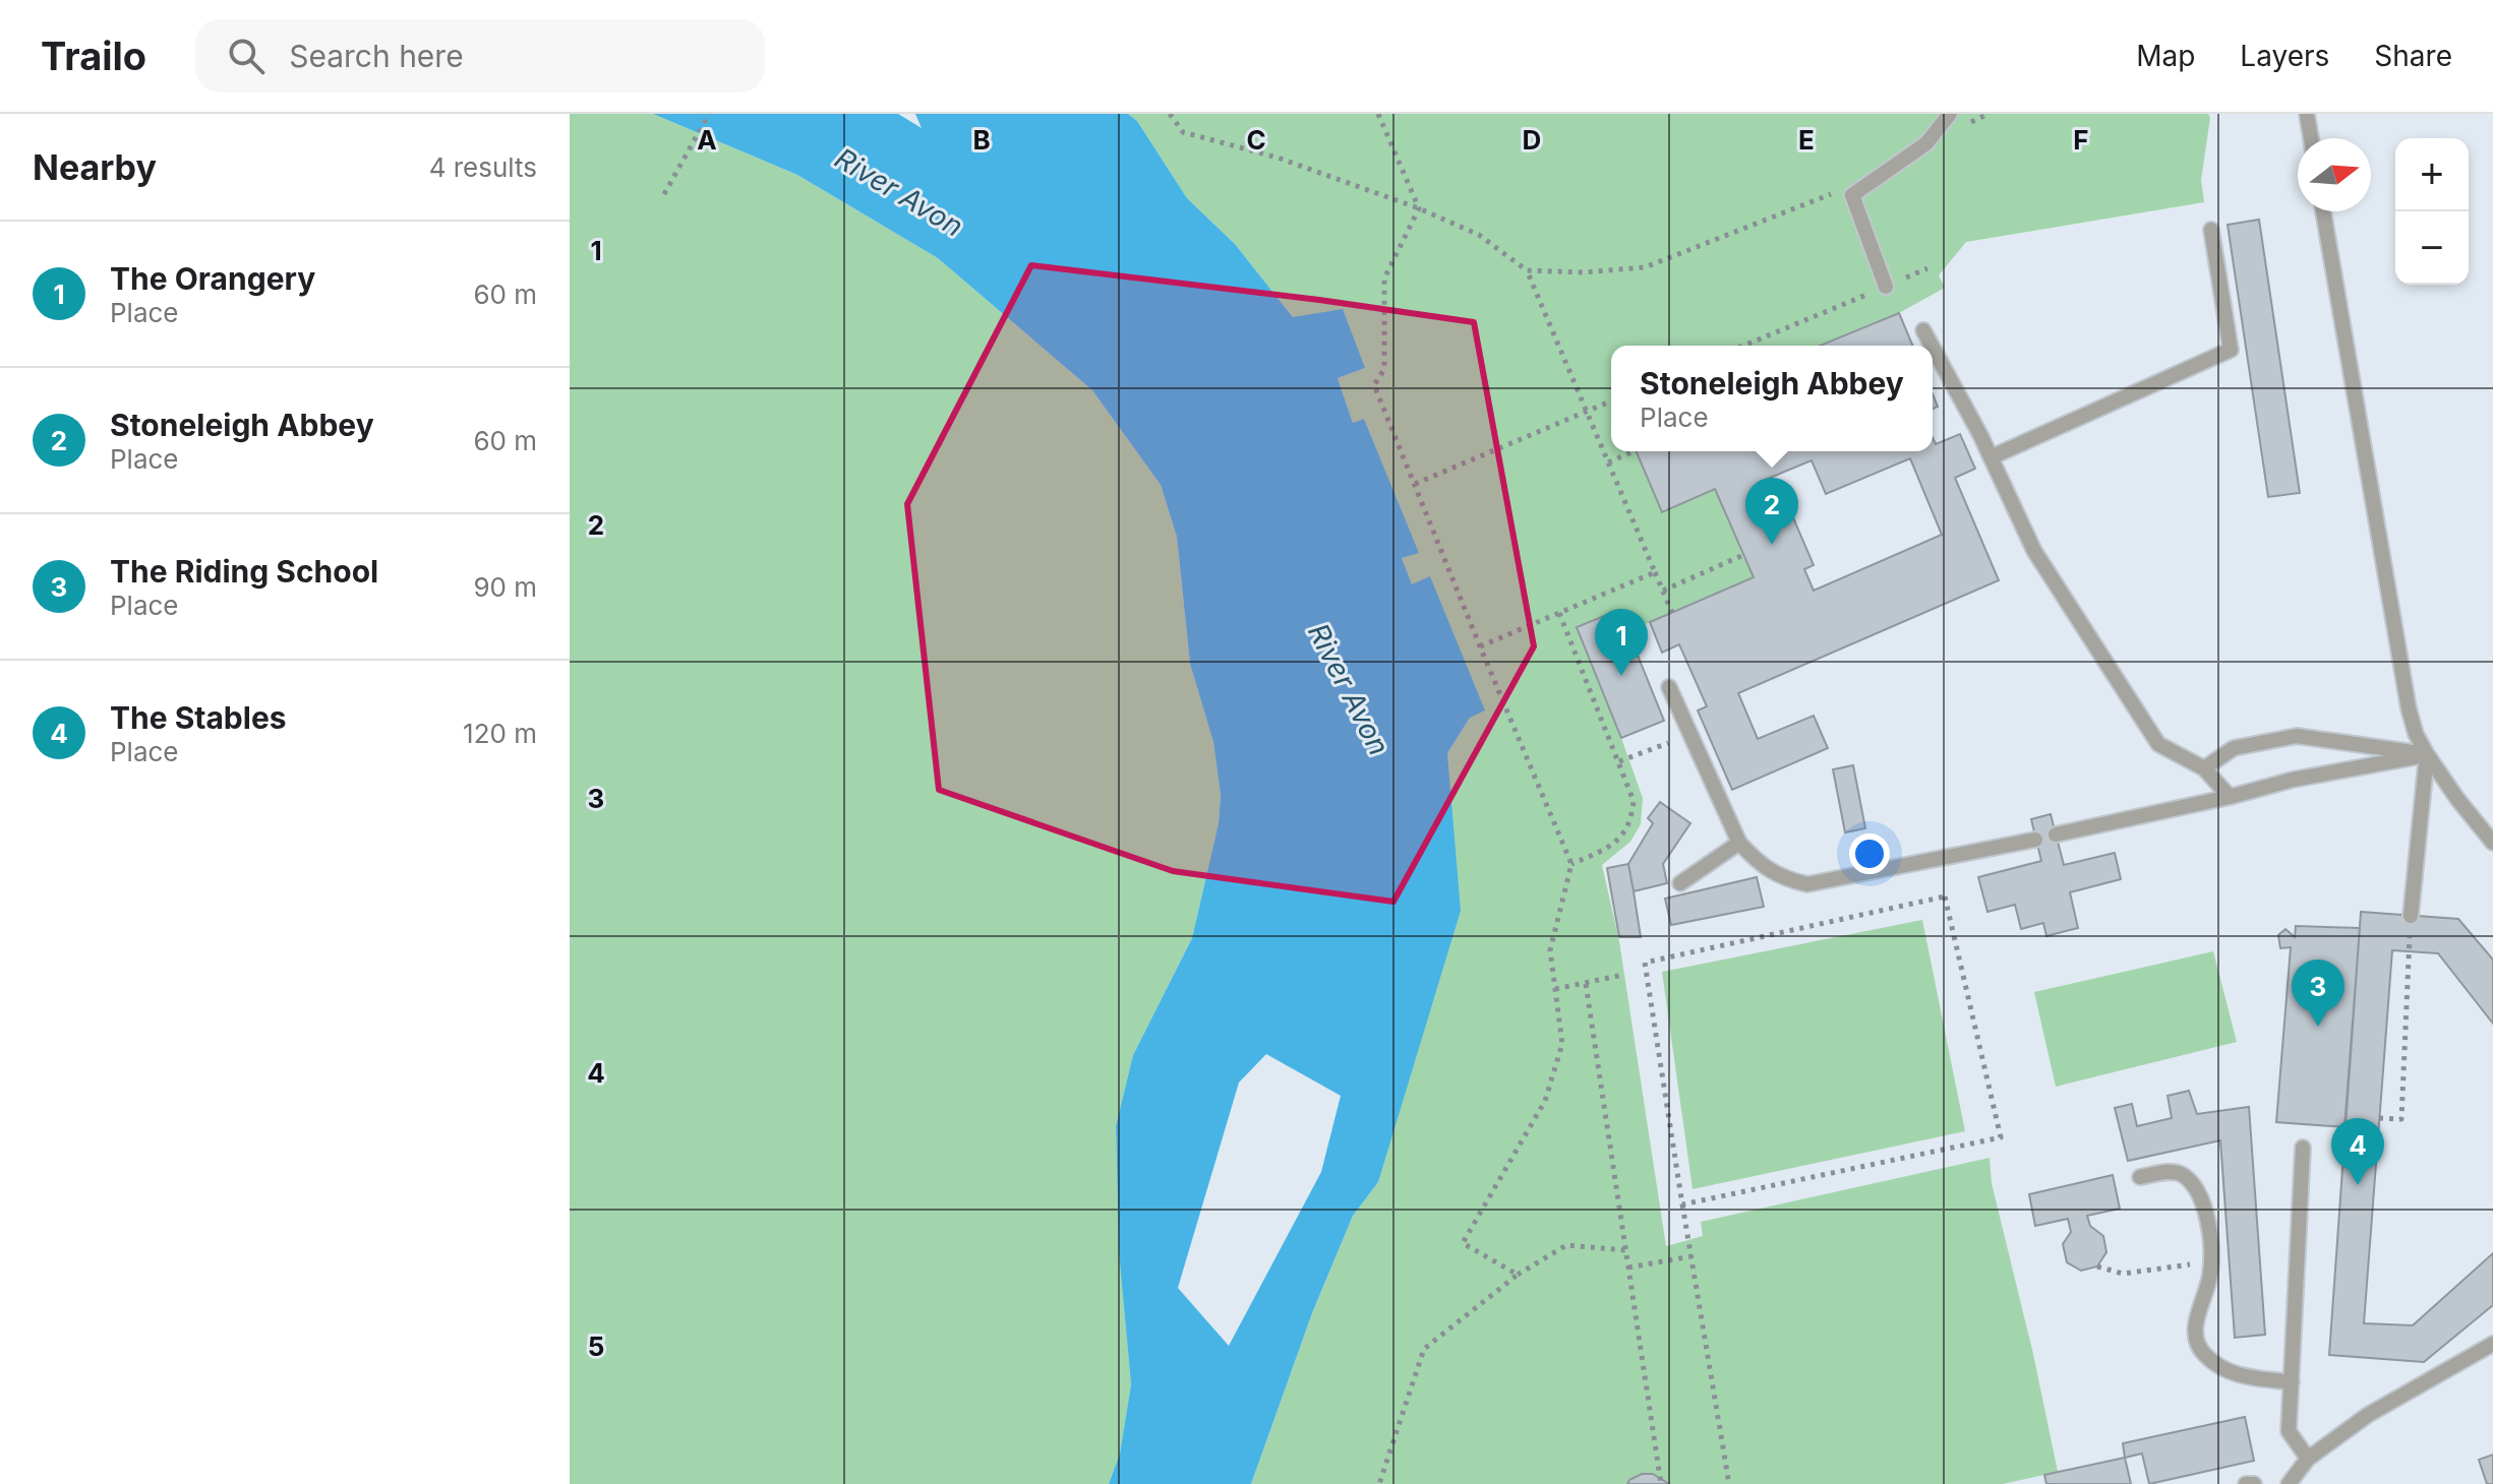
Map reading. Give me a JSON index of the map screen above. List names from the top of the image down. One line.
{"water":["River Avon"],"north":"right","page":{"header":"Trailo","search":"Search here","nav":["Map","Layers","Share"],"heading":["Nearby","4 results"],"map_buttons":["+","−"],"list":[{"mark":"1","name":"The Orangery","note":"Place","value":"60 m"},{"mark":"2","name":"Stoneleigh Abbey","note":"Place","value":"60 m"},{"mark":"3","name":"The Riding School","note":"Place","value":"90 m"},{"mark":"4","name":"The Stables","note":"Place","value":"120 m"}],"popup":["Stoneleigh Abbey","Place"],"pins":["2","1","3","4"]},"grid":{"columns":["A","B","C","D","E","F"],"rows":["1","2","3","4","5"]}}
